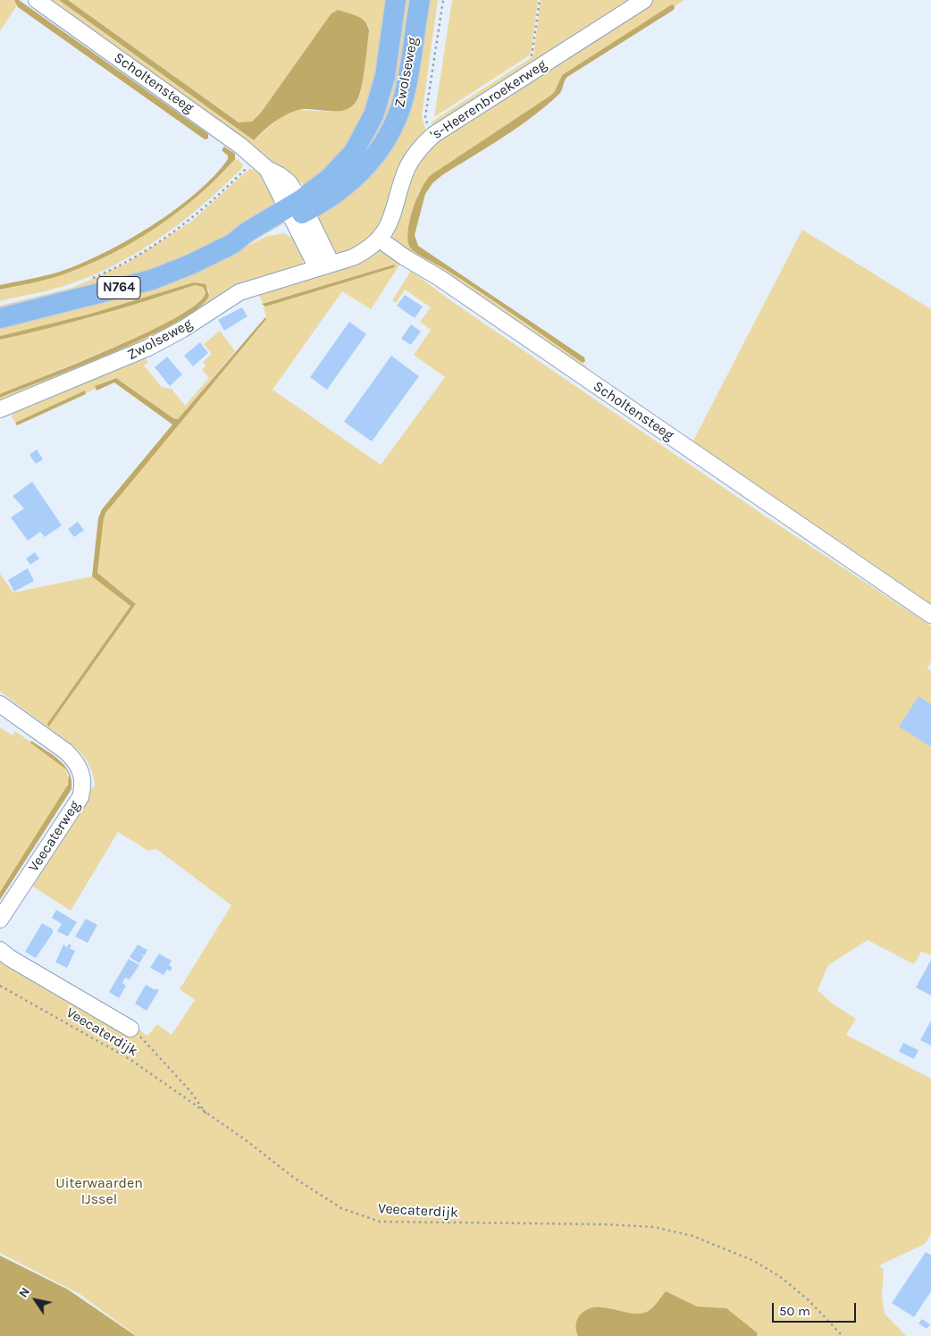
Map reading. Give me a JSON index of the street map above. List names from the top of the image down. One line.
{"streets":{"main road":["Zwolseweg","N764"],"street":["Scholtensteeg","'s-Heerenbroekerweg","Veecaterweg"],"path":["Veecaterdijk"]},"crossings":[["Zwolseweg","Scholtensteeg"],["Scholtensteeg","'s-Heerenbroekerweg"]],"parks":["Uiterwaarden IJssel"],"scale_bar":"50 m","north":"top left"}
